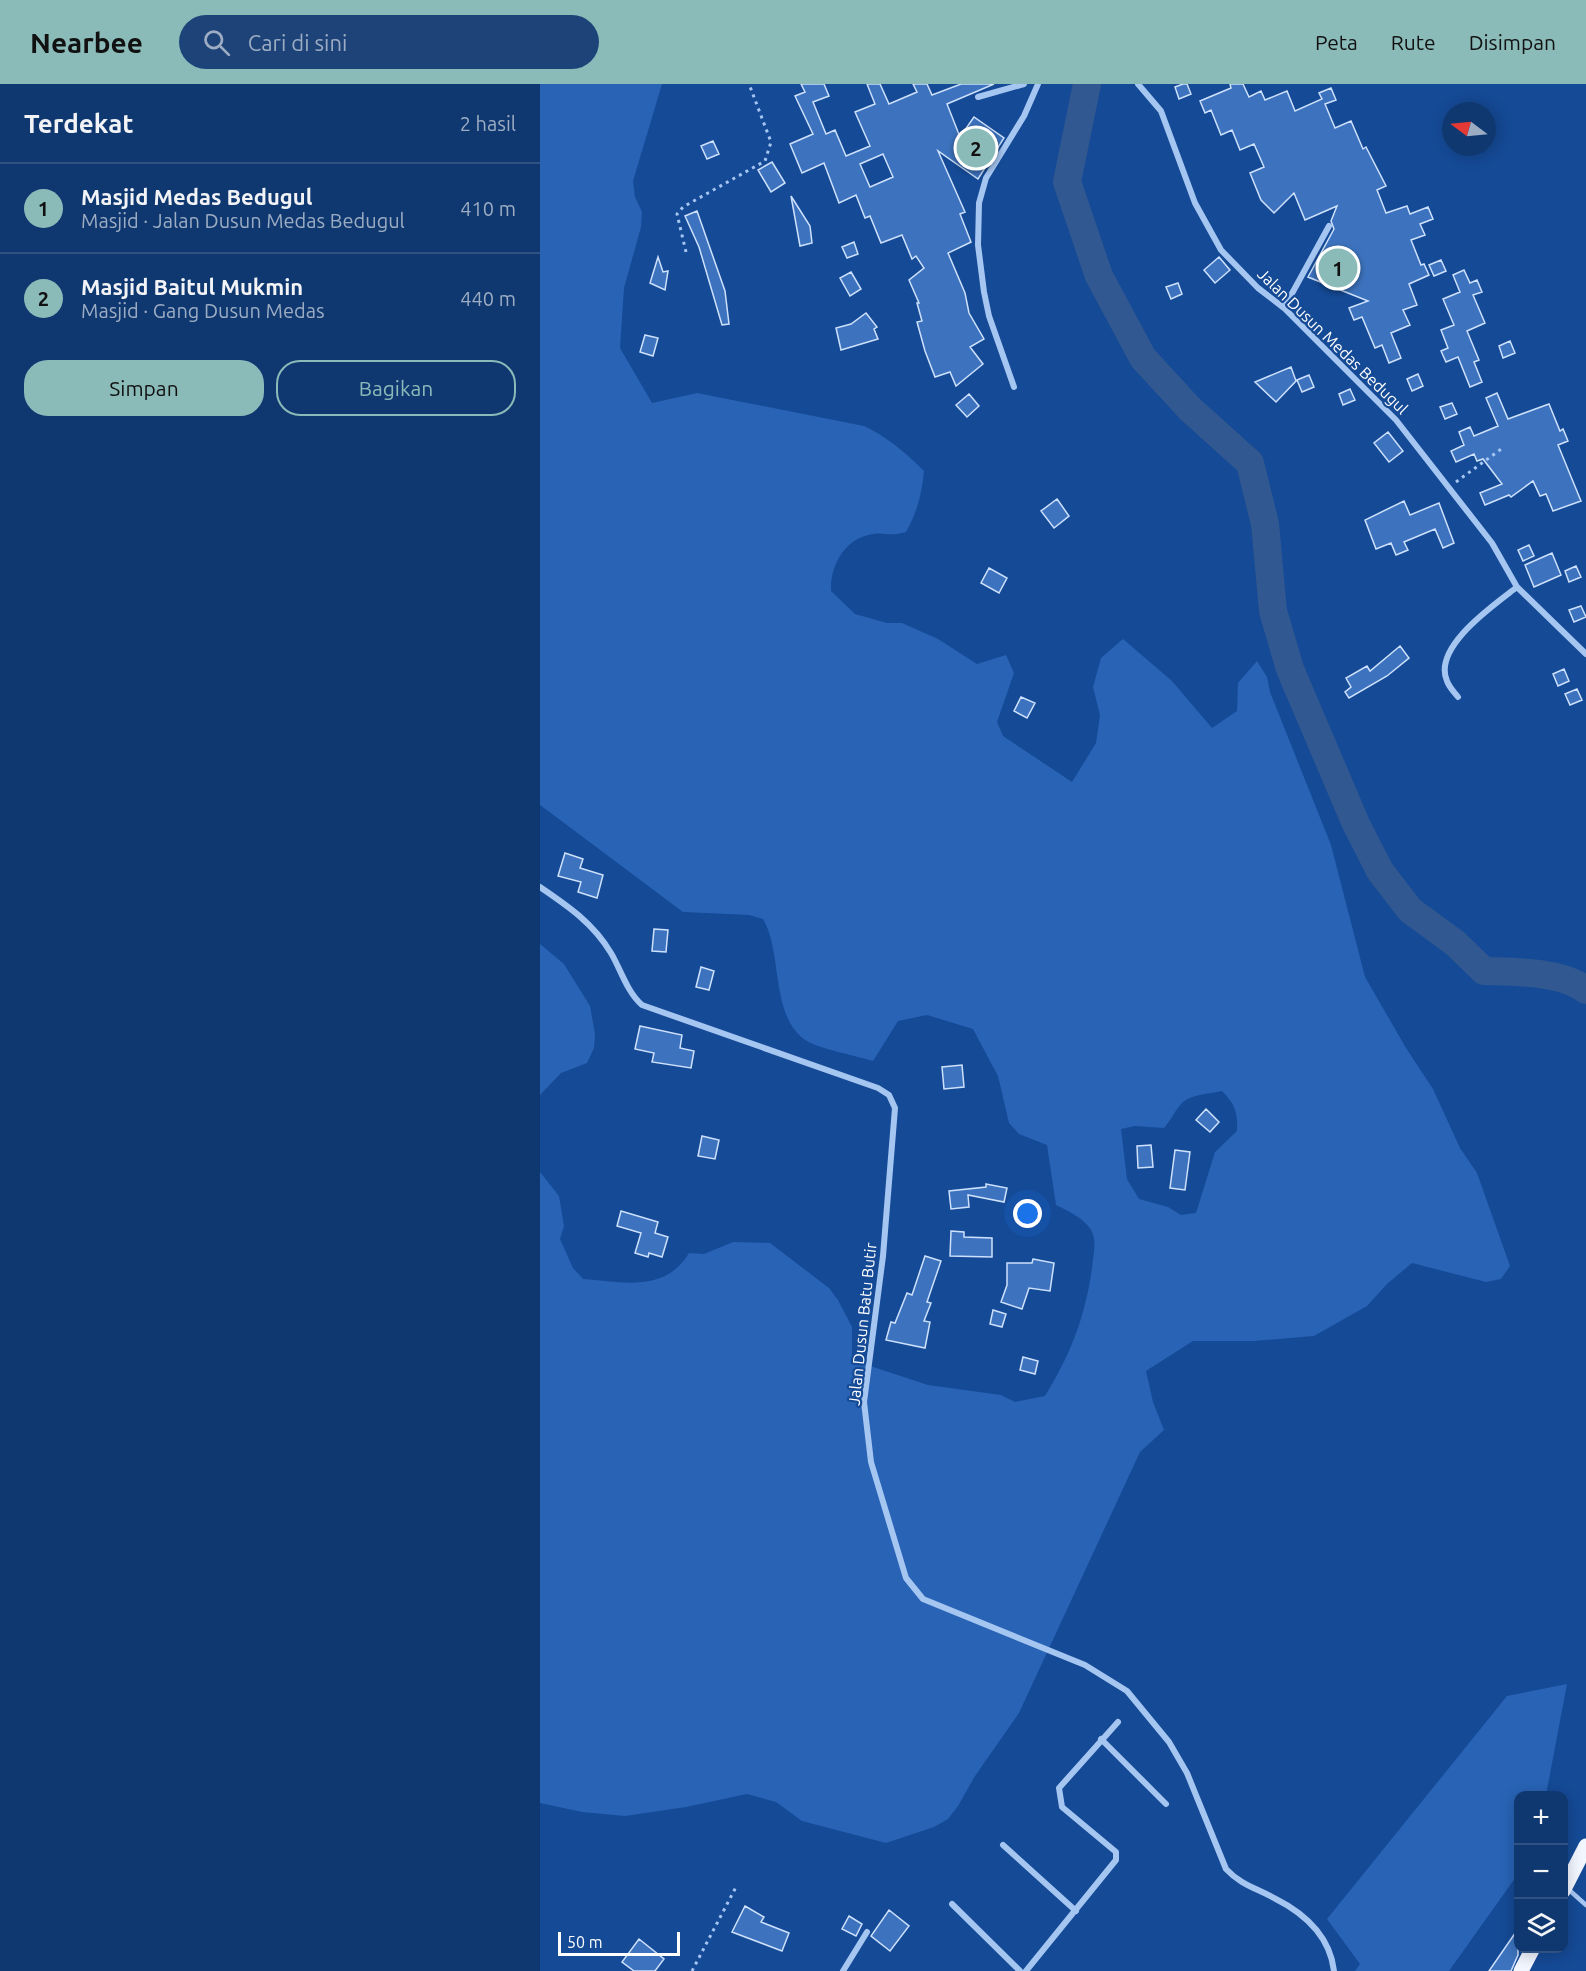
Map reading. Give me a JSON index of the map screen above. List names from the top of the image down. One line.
{"streets":{"street":["Jalan Dusun Medas Bedugul","Jalan Dusun Batu Butir"]},"scale_bar":"50 m","north":"left","page":{"header":"Nearbee","search":"Cari di sini","nav":["Peta","Rute","Disimpan"],"heading":["Terdekat","2 hasil"],"pins":["2","1"],"list":[{"mark":"1","name":"Masjid Medas Bedugul","note":"Masjid · Jalan Dusun Medas Bedugul","value":"410 m"},{"mark":"2","name":"Masjid Baitul Mukmin","note":"Masjid · Gang Dusun Medas","value":"440 m"}],"buttons":["Simpan","Bagikan"],"map_buttons":["+","−"],"scale":"50 m"}}
